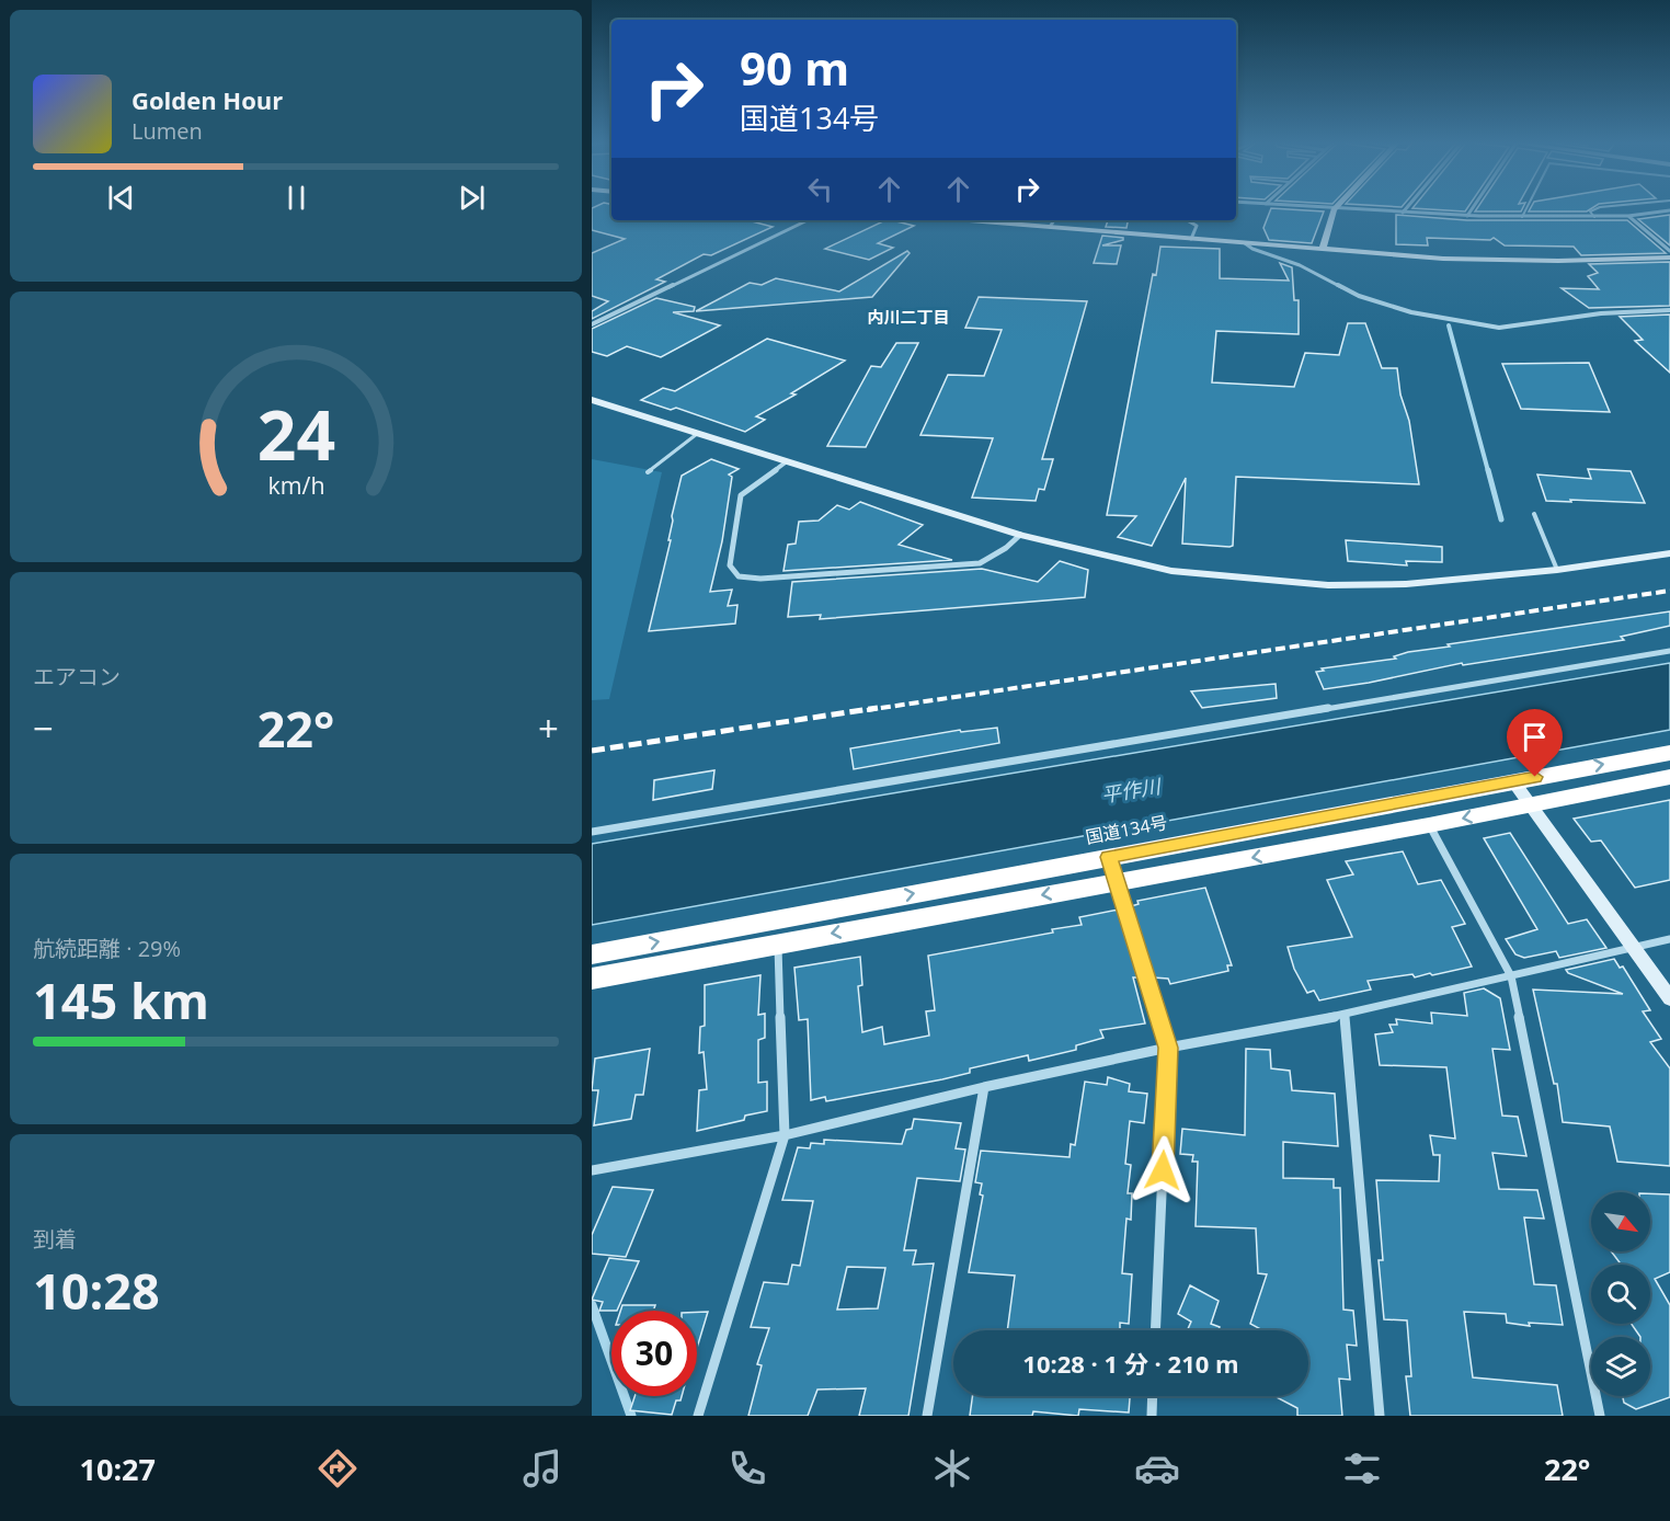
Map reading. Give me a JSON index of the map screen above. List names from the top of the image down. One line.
{"streets":{"highway":["国道134号"]},"districts":["内川二丁目"],"water":["平作川"],"north":"bottom right","page":{"turn":["90 m","国道134号"],"song":["Golden Hour","Lumen"],"tile":["エアコン",["航続距離 · 29%","145 km"],["到着","10:28"]],"heat":["−","22°","+"],"limit":"30","trip":"10:28 · 1 分 · 210 m","tabs":["10:27","22°"],"gauge":["24","km/h"]}}
